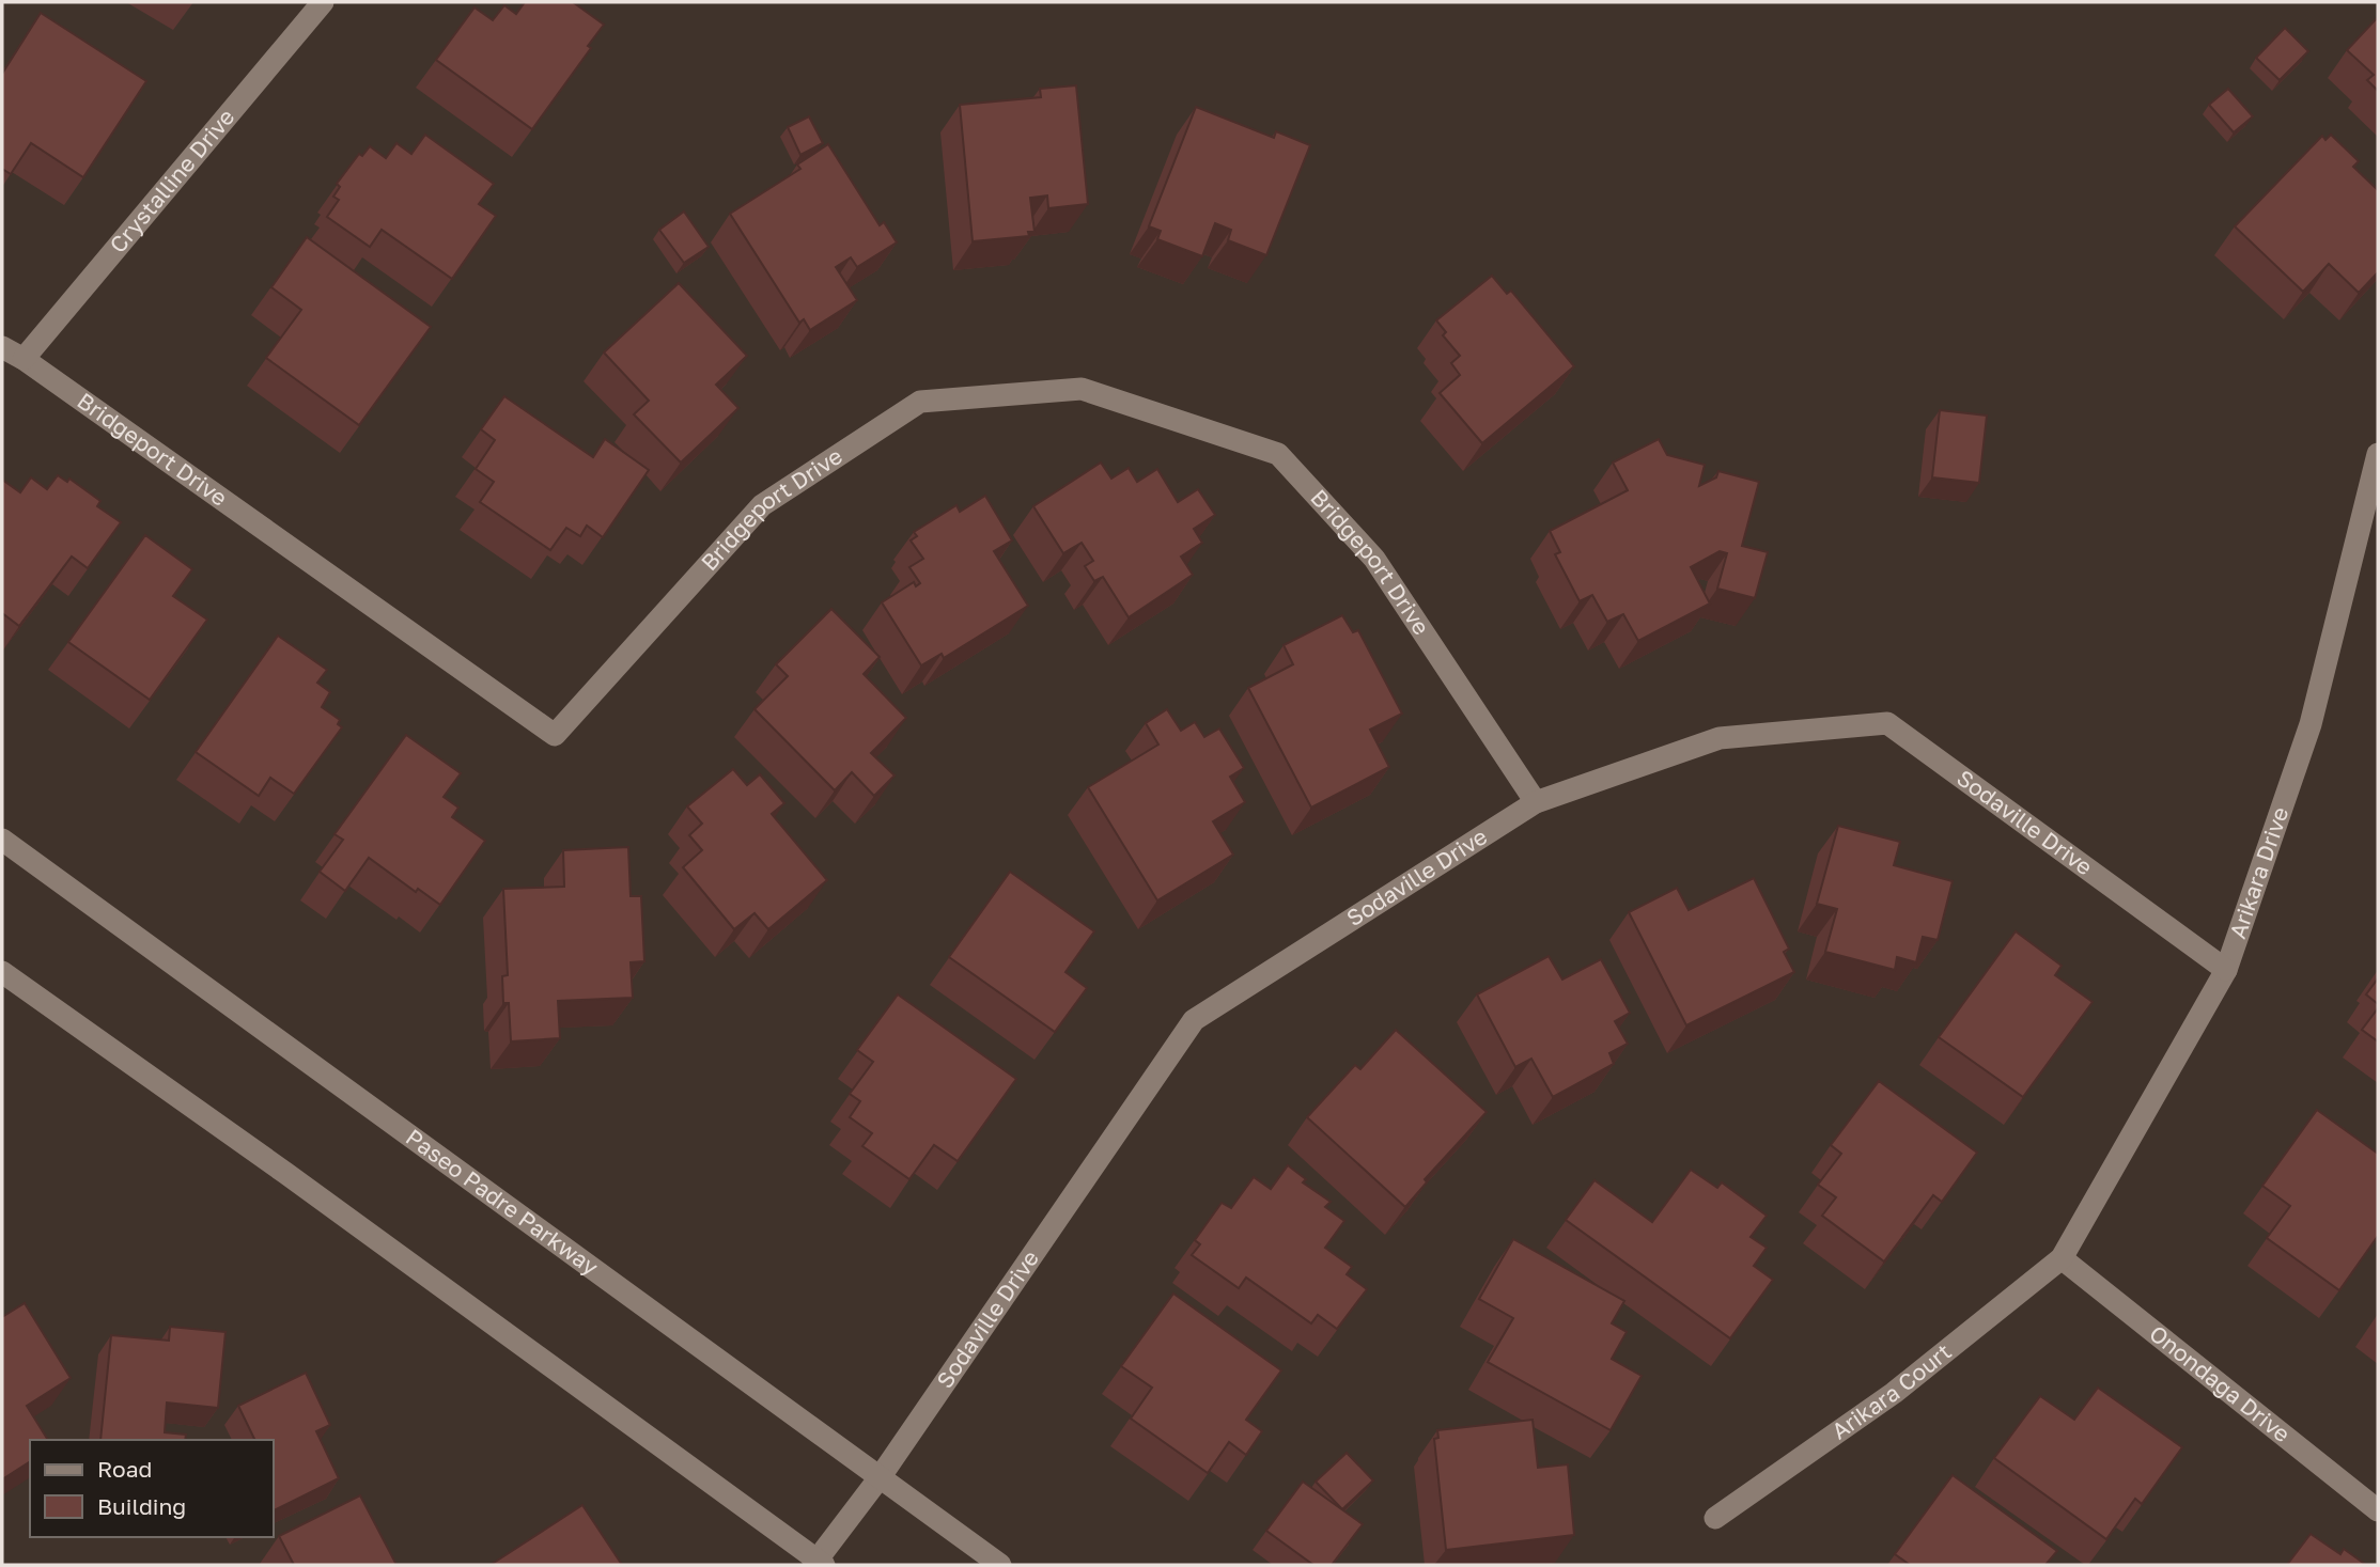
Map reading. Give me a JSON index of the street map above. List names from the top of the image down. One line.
{"streets":{"street":["Crystalline Drive","Bridgeport Drive","Sodaville Drive","Arikara Drive","Paseo Padre Parkway","Onondaga Drive","Arikara Court"]},"crossings":[["Crystalline Drive","Bridgeport Drive"],["Bridgeport Drive","Sodaville Drive"],["Sodaville Drive","Arikara Drive"],["Sodaville Drive","Paseo Padre Parkway"],["Arikara Drive","Onondaga Drive"],["Arikara Drive","Arikara Court"],["Onondaga Drive","Arikara Court"]],"legend":["Road","Building"]}
